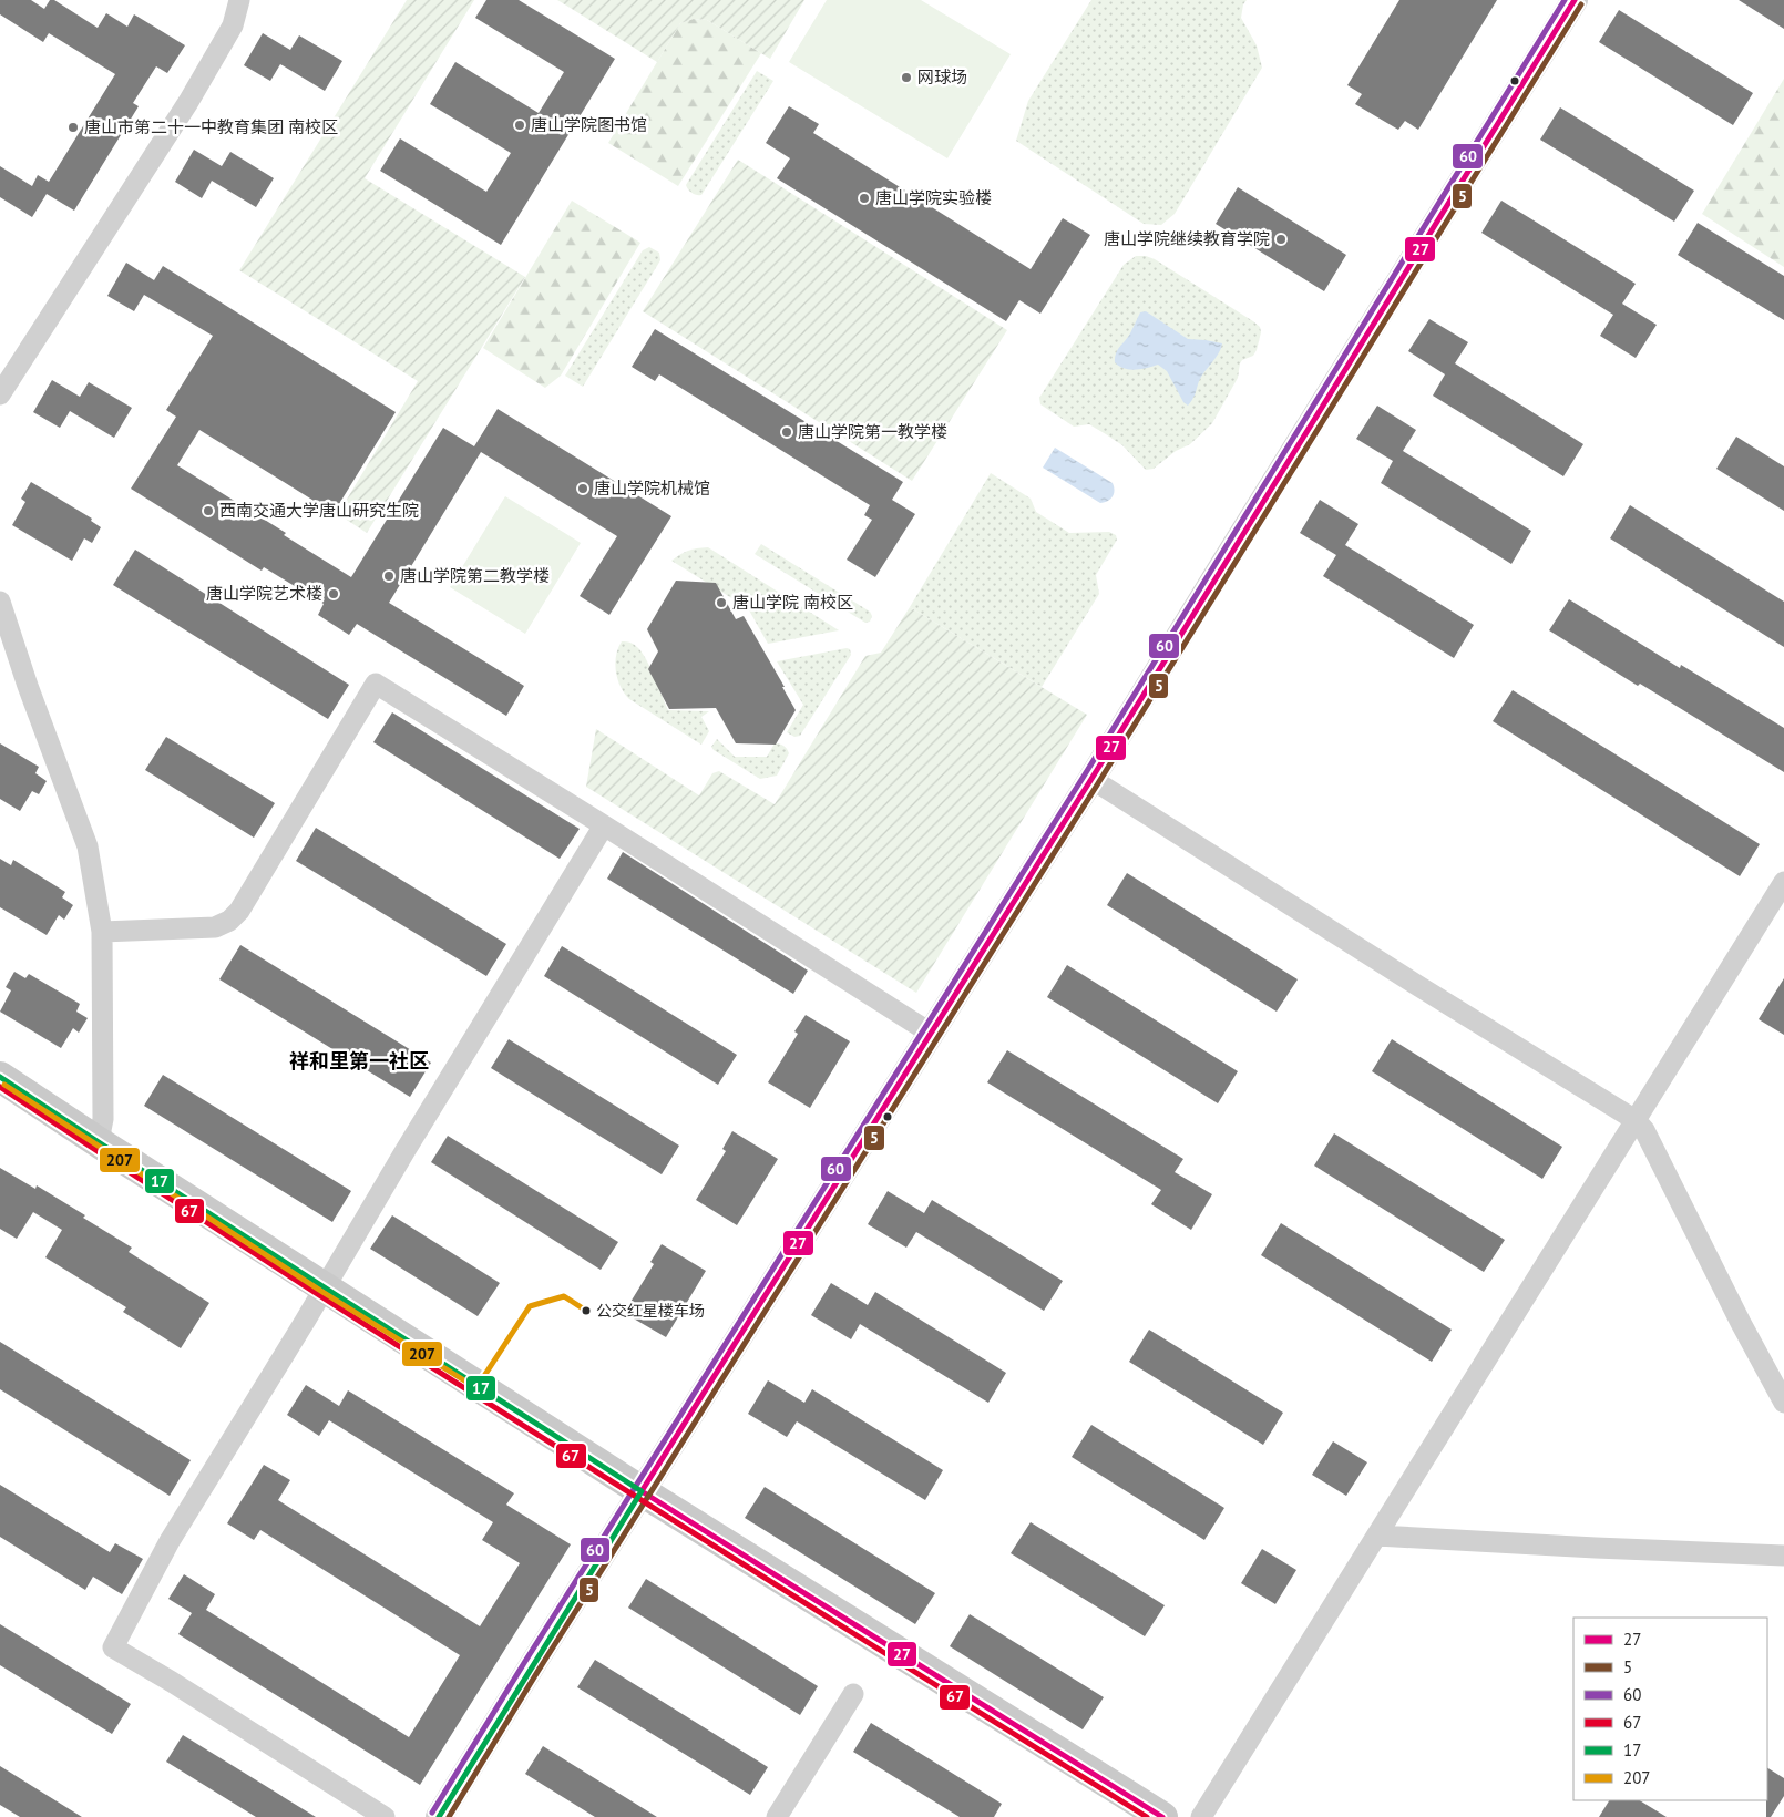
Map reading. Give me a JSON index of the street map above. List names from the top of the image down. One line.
{"districts":["祥和里第一社区"],"places":["网球场","唐山学院图书馆","唐山市第二十一中教育集团 南校区","唐山学院实验楼","唐山学院继续教育学院","唐山学院第一教学楼","唐山学院机械馆","西南交通大学唐山研究生院","唐山学院第二教学楼","唐山学院艺术楼","唐山学院 南校区","公交红星楼车场"],"lines":["transit line 27","transit line 60","transit line 5","transit line 17","transit line 207","transit line 67"],"legend":["27","5","60","67","17","207"]}
